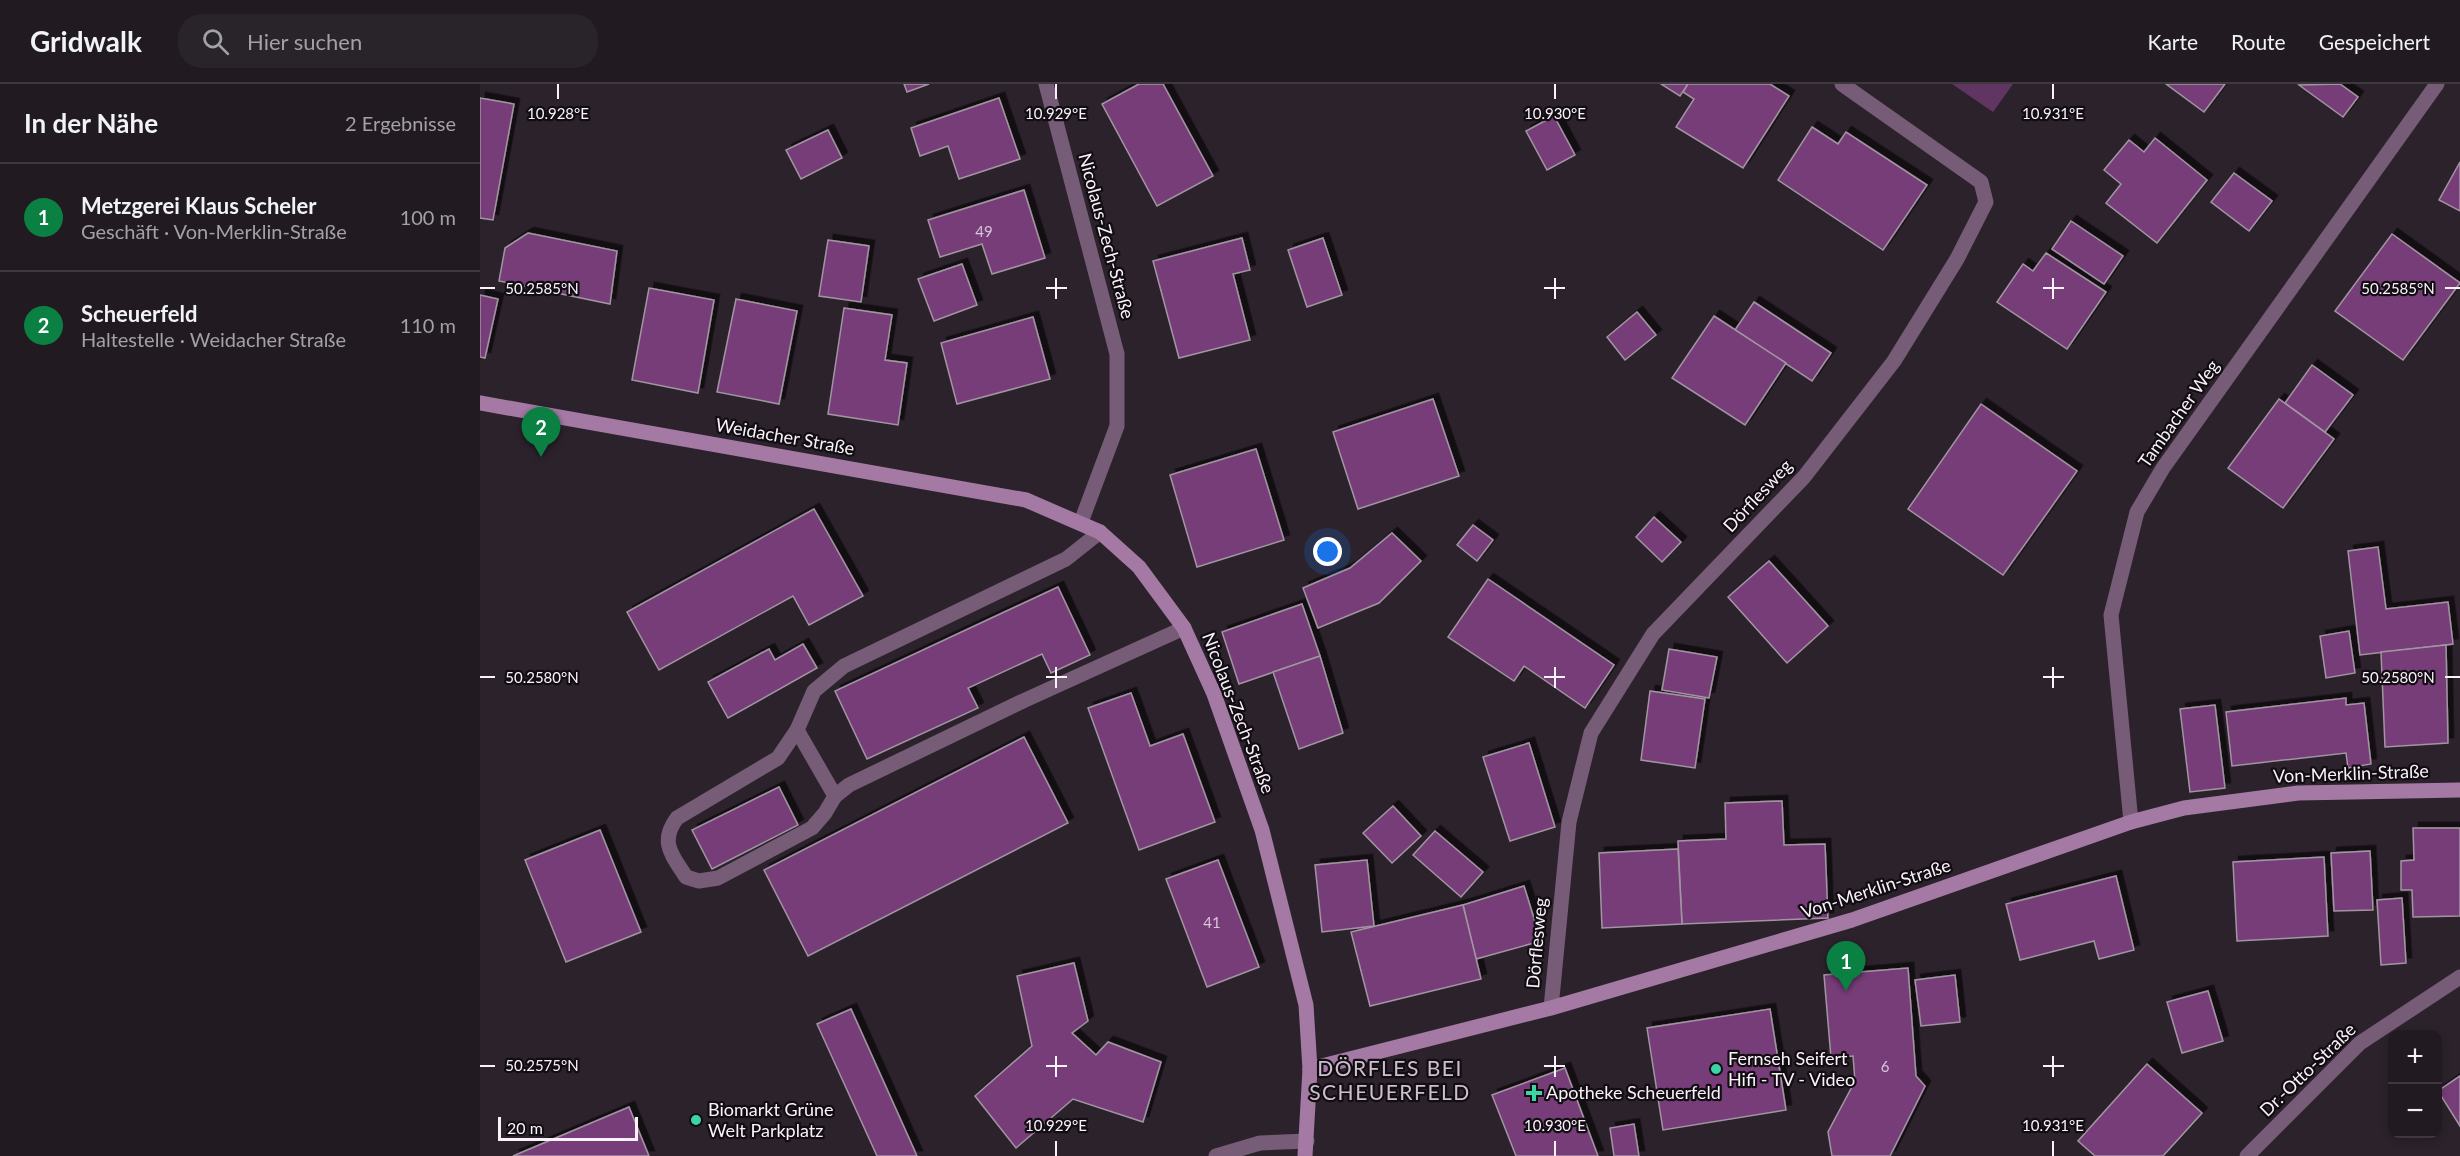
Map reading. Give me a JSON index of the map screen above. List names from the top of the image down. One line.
{"streets":{"street":["Nicolaus-Zech-Straße","Tambacher Weg","Weidacher Straße","Dörflesweg","Von-Merklin-Straße","Dr.-Otto-Straße"]},"crossings":[["Nicolaus-Zech-Straße","Weidacher Straße"],["Nicolaus-Zech-Straße","Von-Merklin-Straße"],["Tambacher Weg","Von-Merklin-Straße"],["Dörflesweg","Von-Merklin-Straße"]],"districts":["DÖRFLES BEI SCHEUERFELD"],"places":{"other":["Fernseh Seifert Hifi - TV - Video","Biomarkt Grüne Welt Parkplatz"],"health":["Apotheke Scheuerfeld"]},"house_numbers":["49","41","6"],"scale_bar":"20 m","page":{"header":"Gridwalk","search":"Hier suchen","nav":["Karte","Route","Gespeichert"],"heading":["In der Nähe","2 Ergebnisse"],"list":[{"mark":"1","name":"Metzgerei Klaus Scheler","note":"Geschäft · Von-Merklin-Straße","value":"100 m"},{"mark":"2","name":"Scheuerfeld","note":"Haltestelle · Weidacher Straße","value":"110 m"}],"pins":["2","1"],"map_buttons":["+","−"],"scale":"20 m"},"coordinates":["10.928°E","10.929°E","10.930°E","10.931°E","50.2585°N","50.2580°N","50.2575°N"]}
